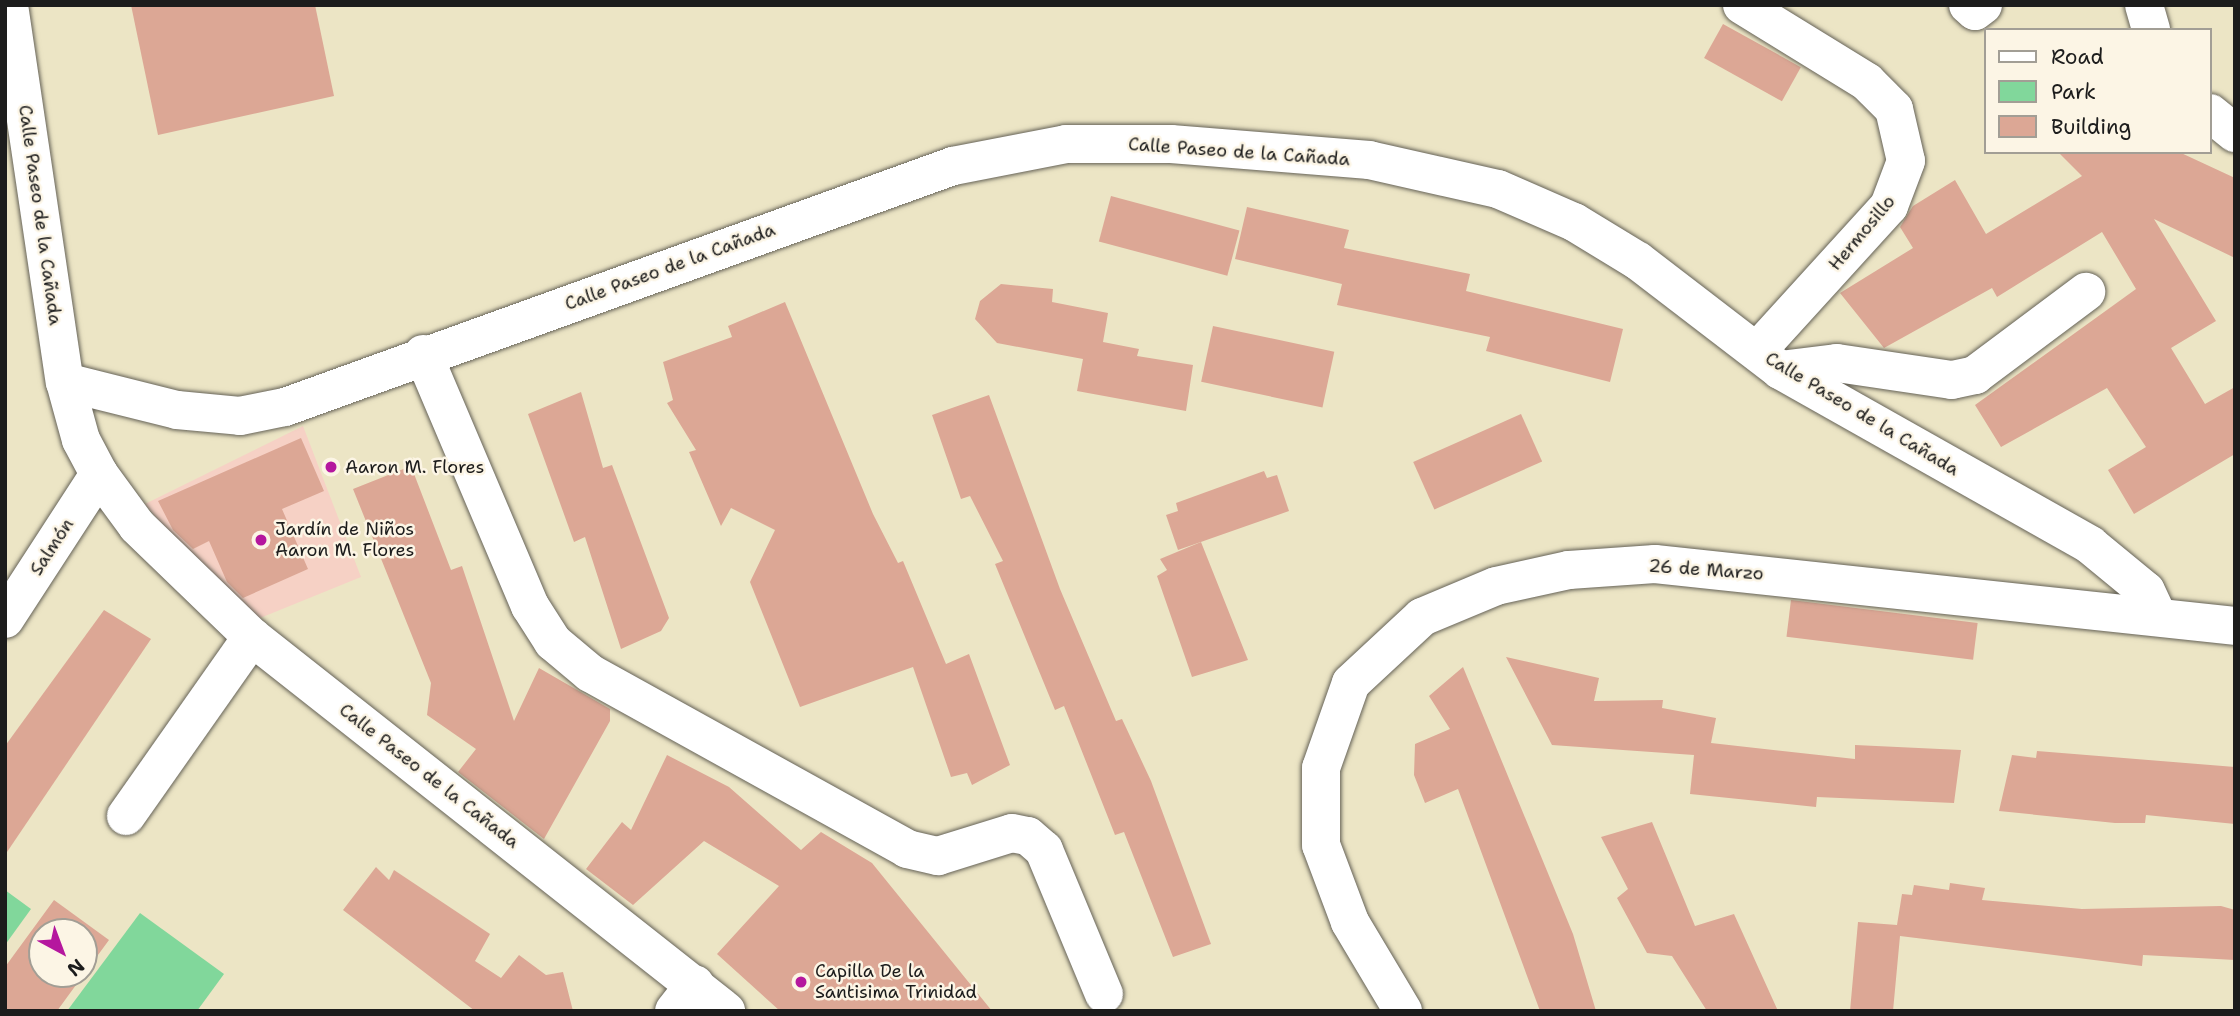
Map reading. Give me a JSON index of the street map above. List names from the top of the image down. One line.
{"streets":{"street":["Calle Paseo de la Cañada","Hermosillo","Salmón","26 de Marzo"]},"crossings":[["Calle Paseo de la Cañada","Hermosillo"],["Calle Paseo de la Cañada","Salmón"],["Calle Paseo de la Cañada","26 de Marzo"]],"places":["Aaron M. Flores","Jardín de Niños Aaron M. Flores","Capilla De la Santisima Trinidad"],"legend":["Road","Park","Building"],"north":"bottom right"}
